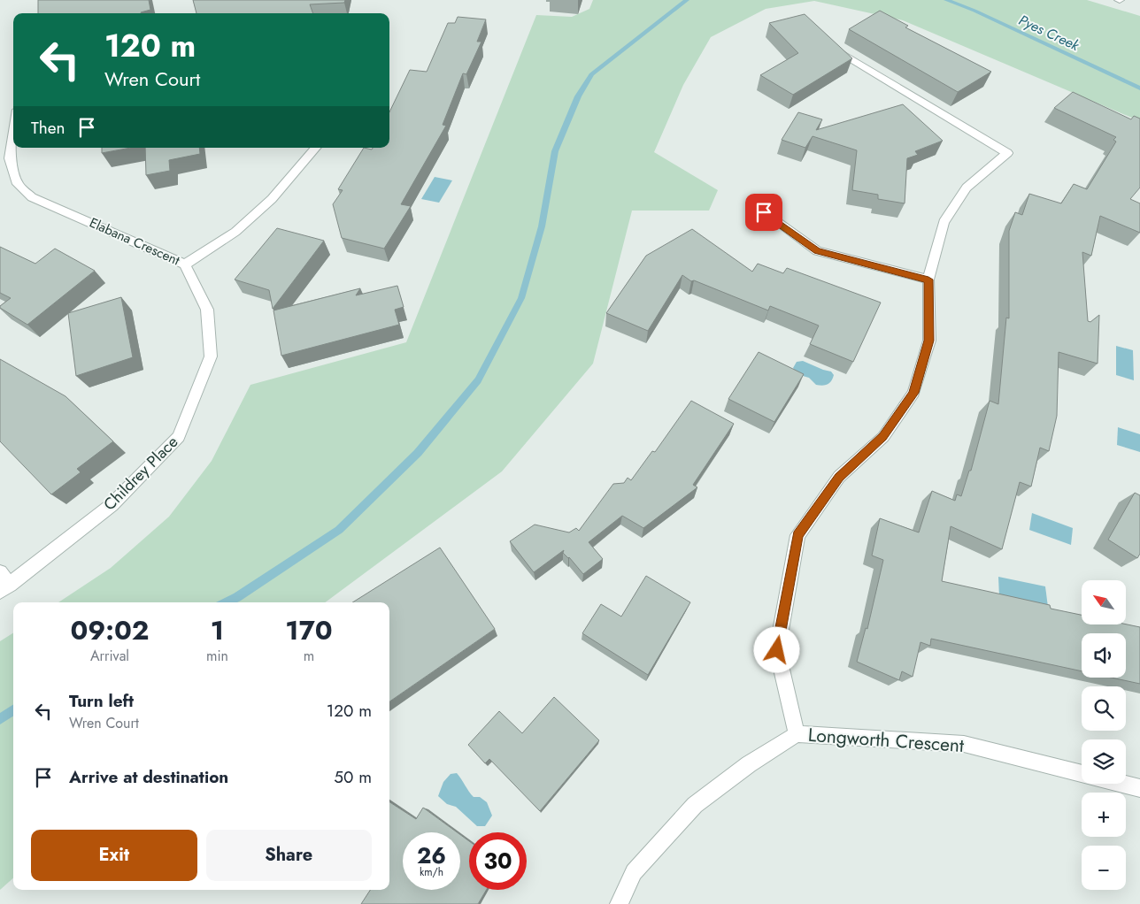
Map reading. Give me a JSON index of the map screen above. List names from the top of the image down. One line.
{"streets":{"street":["Elabana Crescent","Childrey Place","Longworth Crescent"]},"crossings":[["Elabana Crescent","Childrey Place"]],"water":["Pyes Creek"],"north":"top left","page":{"turn":["120 m","Wren Court"],"then":"Then","map_buttons":["+","−"],"eta":["09:02","Arrival","1","min","170","m"],"list":[{"name":"Turn left","note":"Wren Court","value":"120 m"},{"name":"Arrive at destination","value":"50 m"}],"buttons":["Exit","Share"],"speed":"26 km/h","limit":"30"}}
